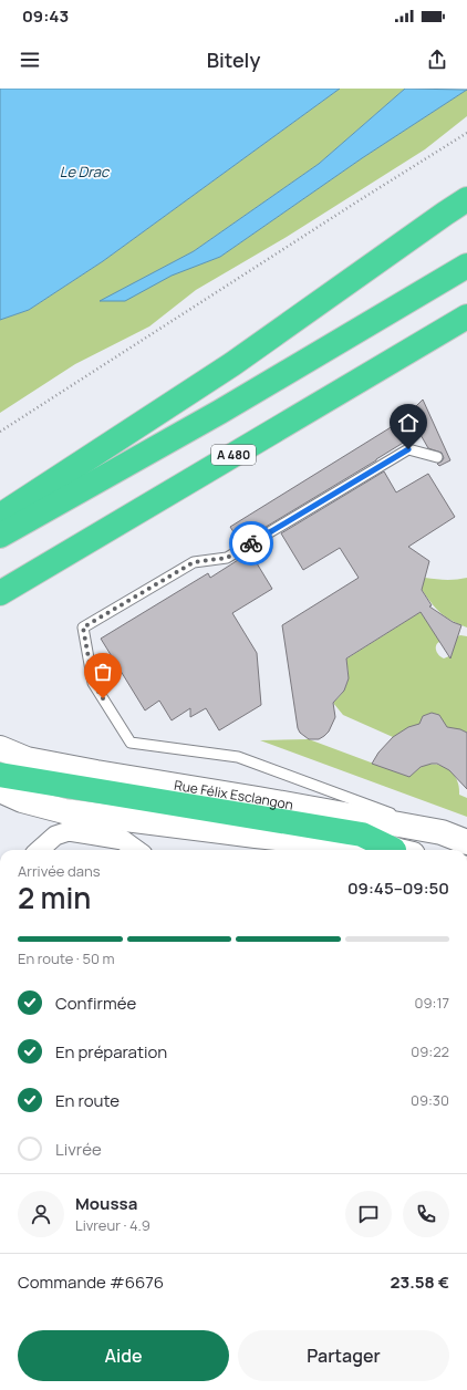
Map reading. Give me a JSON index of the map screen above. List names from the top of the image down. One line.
{"streets":{"highway":["A 480"],"street":["Rue Félix Esclangon"]},"water":["Le Drac"],"page":{"status":"09:43","header":"Bitely","heading":["2 min","Arrivée dans","09:45–09:50"],"panel":["Moussa","Livreur · 4.9","Commande #6676","23.58 €"],"bar":"En route · 50 m","list":[["Confirmée","09:17"],["En préparation","09:22"],["En route","09:30"],"Livrée"],"buttons":["Aide","Partager"]}}
